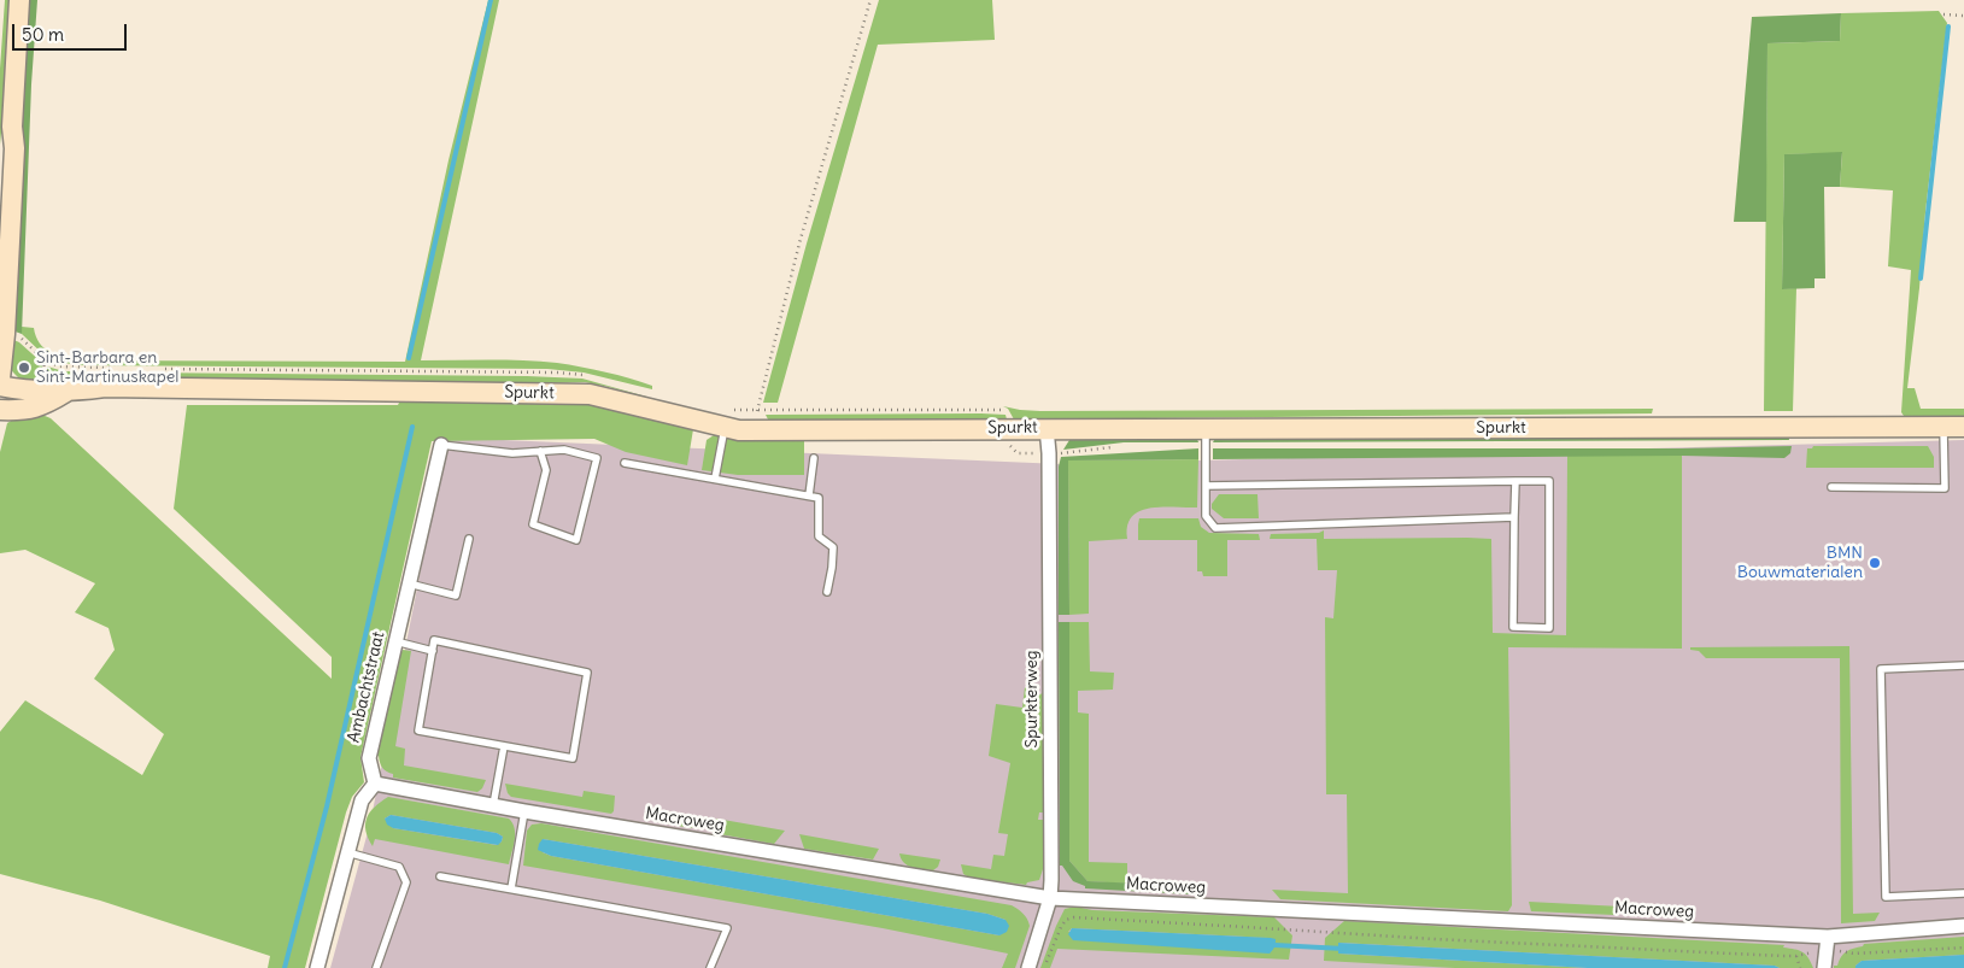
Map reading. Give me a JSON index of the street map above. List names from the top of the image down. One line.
{"streets":{"street":["Spurkt","Ambachtstraat","Spurkterweg","Macroweg"]},"crossings":[["Spurkt","Spurkterweg"],["Ambachtstraat","Macroweg"],["Spurkterweg","Macroweg"]],"places":["Sint-Barbara en Sint-Martinuskapel","BMN Bouwmaterialen"],"scale_bar":"50 m"}
